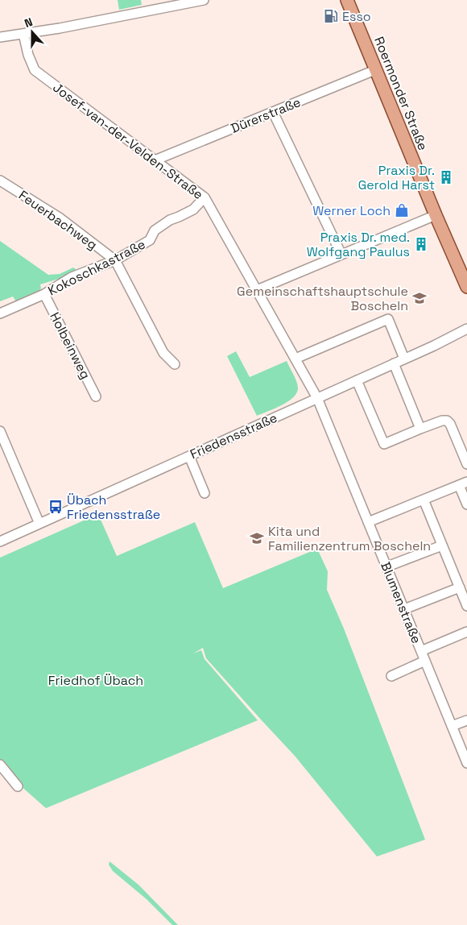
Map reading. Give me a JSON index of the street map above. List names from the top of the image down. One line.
{"streets":{"main road":["Roermonder Straße"],"street":["Dürerstraße","Josef-van-der-Velden-Straße","Feuerbachweg","Kokoschkastraße","Holbeinweg","Friedensstraße","Blumenstraße"]},"crossings":[["Roermonder Straße","Dürerstraße"],["Dürerstraße","Josef-van-der-Velden-Straße"],["Josef-van-der-Velden-Straße","Kokoschkastraße"],["Josef-van-der-Velden-Straße","Friedensstraße"],["Josef-van-der-Velden-Straße","Blumenstraße"],["Feuerbachweg","Kokoschkastraße"],["Kokoschkastraße","Holbeinweg"],["Friedensstraße","Blumenstraße"]],"parks":["Friedhof Übach"],"places":{"fuel station":["Esso"],"building":["Praxis Dr. Gerold Harst","Praxis Dr. med. Wolfgang Paulus"],"shop":["Werner Loch"],"school or university":["Gemeinschaftshauptschule Boscheln","Kita und Familienzentrum Boscheln"],"bus stop":["Übach Friedensstraße"]},"north":"top"}
